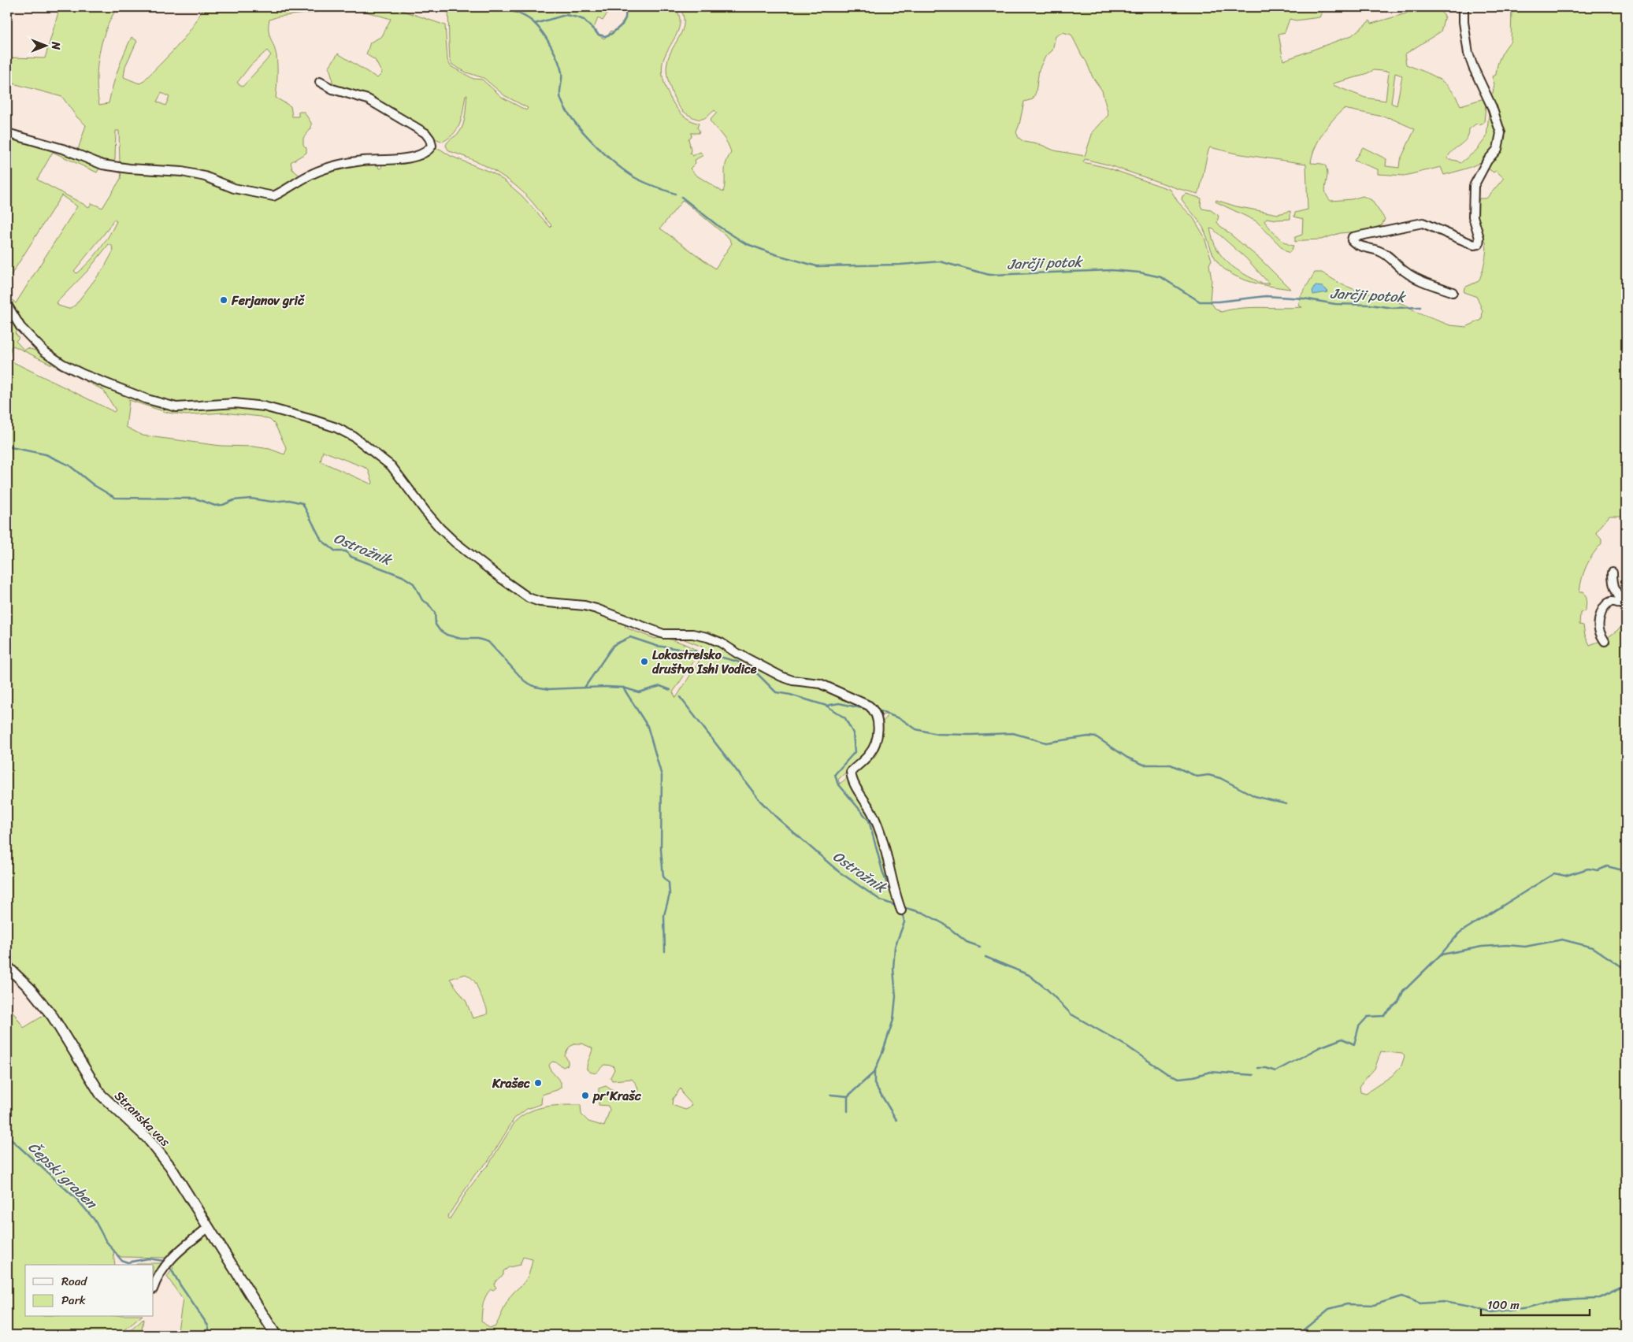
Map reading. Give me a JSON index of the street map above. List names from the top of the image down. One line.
{"streets":{"street":["Stranska vas"]},"water":["Jarčji potok","Ostrožnik","Čepski graben"],"places":["Ferjanov grič","Lokostrelsko društvo Ishi Vodice","Krašec","pr'Krašc"],"legend":["Road","Park"],"scale_bar":"100 m","north":"right"}
